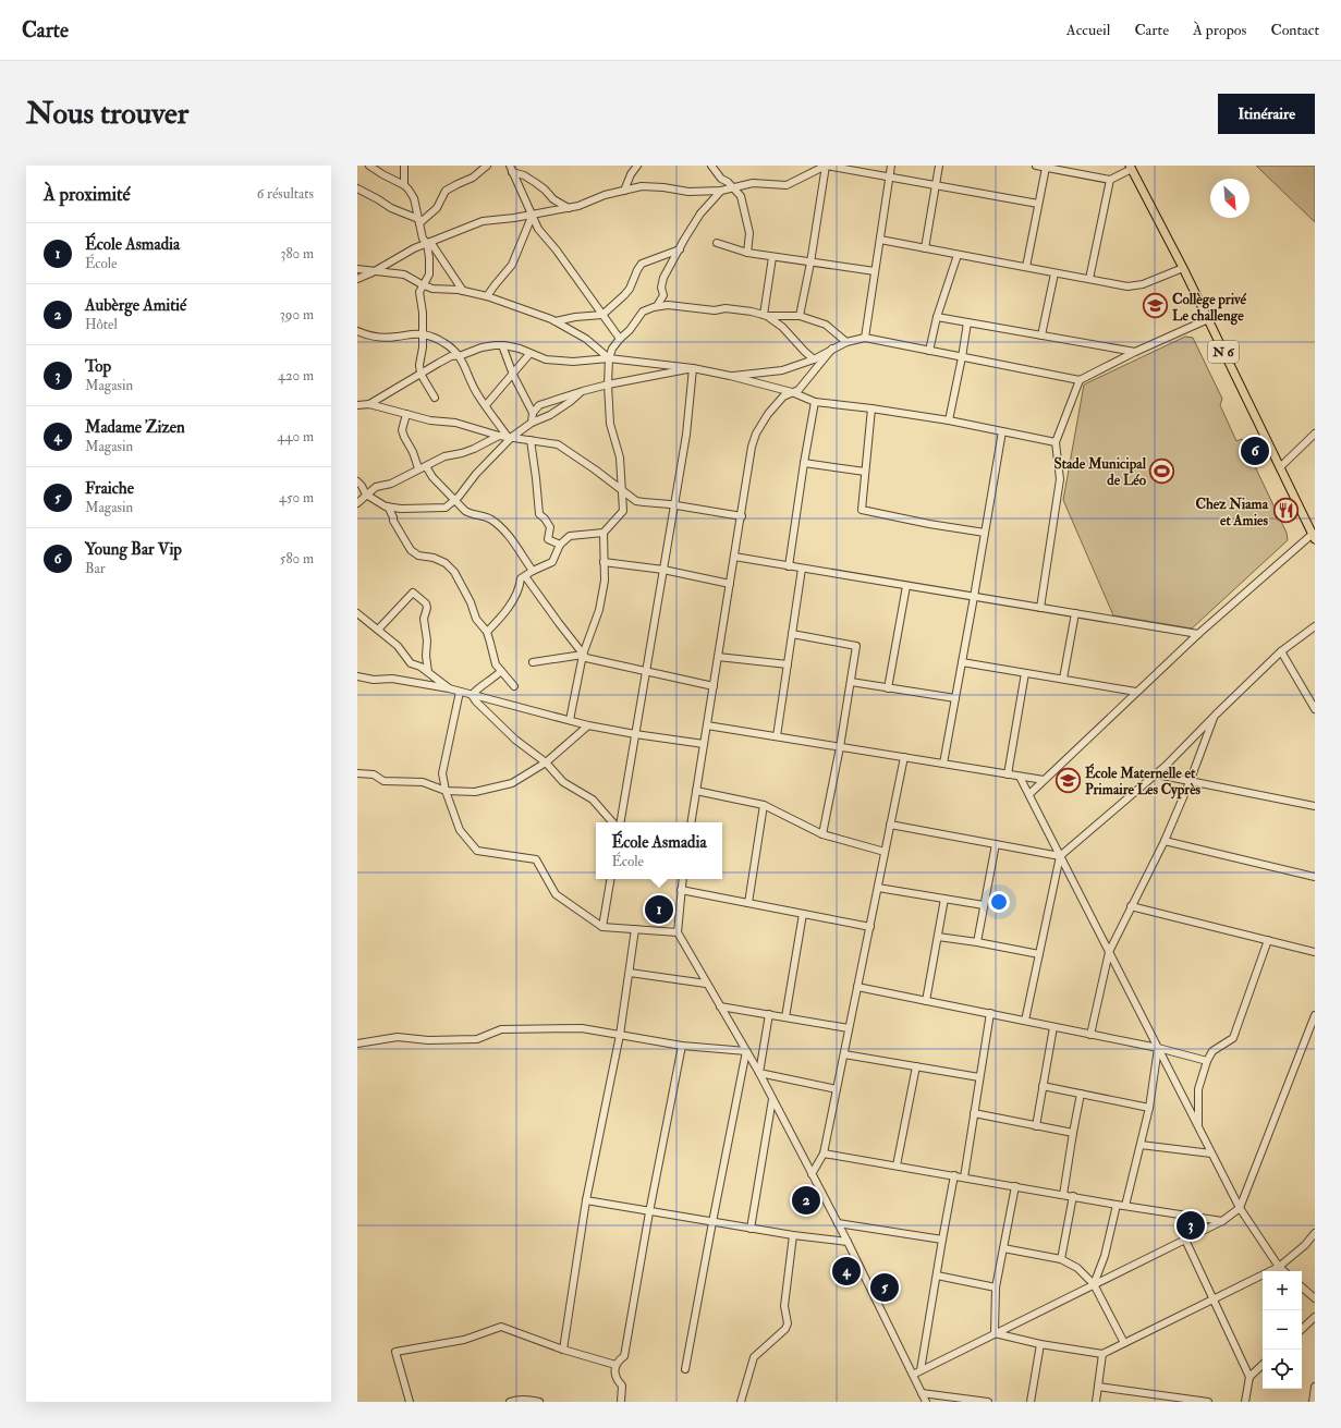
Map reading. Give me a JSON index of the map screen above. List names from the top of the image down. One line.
{"streets":{"main road":["N 6"]},"places":{"school or university":["Collège privé Le challenge","École Maternelle et Primaire Les Cyprès"],"sports":["Stade Municipal de Léo"],"restaurant":["Chez Niama et Amies"]},"north":"bottom right","page":{"header":"Carte","nav":["Accueil","Carte","À propos","Contact"],"buttons":"Itinéraire","title":"Nous trouver","heading":["À proximité","6 résultats"],"list":[{"mark":"1","name":"École Asmadia","note":"École","value":"380 m"},{"mark":"2","name":"Aubèrge Amitié","note":"Hôtel","value":"390 m"},{"mark":"3","name":"Top","note":"Magasin","value":"420 m"},{"mark":"4","name":"Madame Zizen","note":"Magasin","value":"440 m"},{"mark":"5","name":"Fraiche","note":"Magasin","value":"450 m"},{"mark":"6","name":"Young Bar Vip","note":"Bar","value":"580 m"}],"pins":["6","1","2","3","4","5"],"popup":["École Asmadia","École"],"map_buttons":["+","−"]}}
